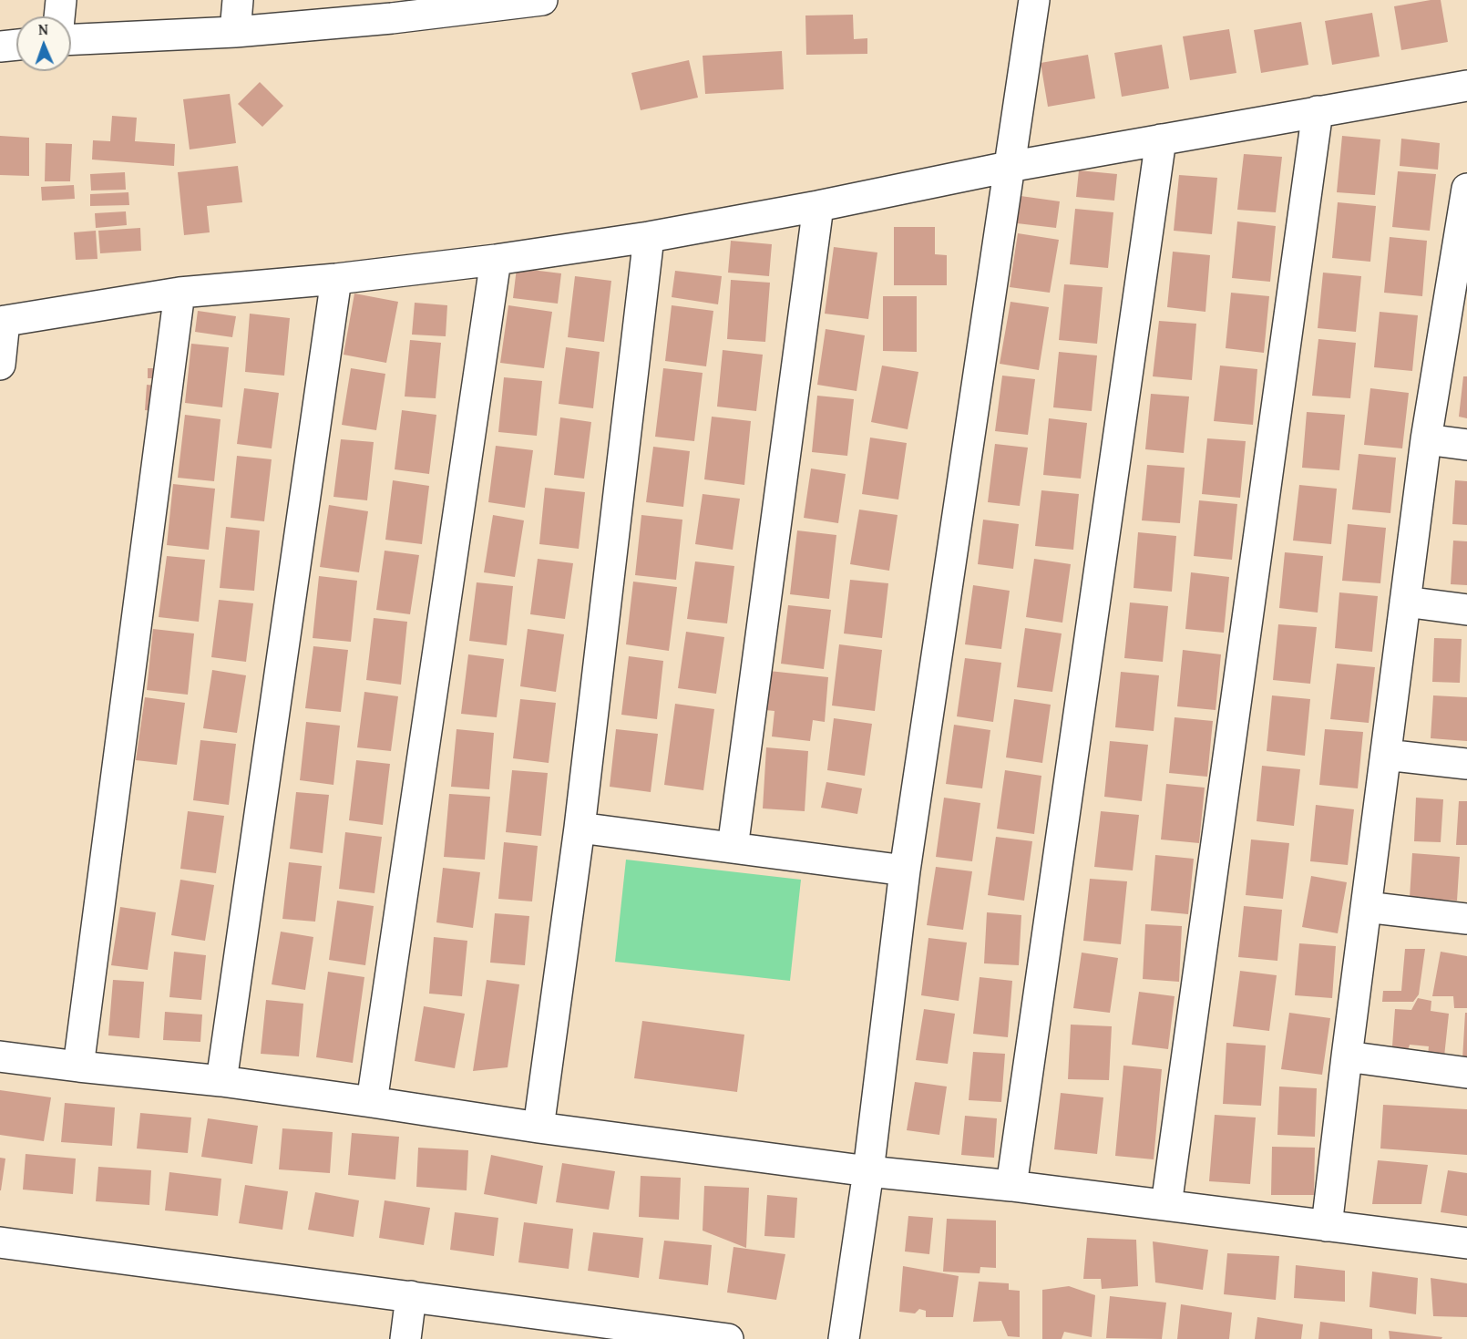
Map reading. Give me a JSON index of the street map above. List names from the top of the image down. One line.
{"north":"top"}
